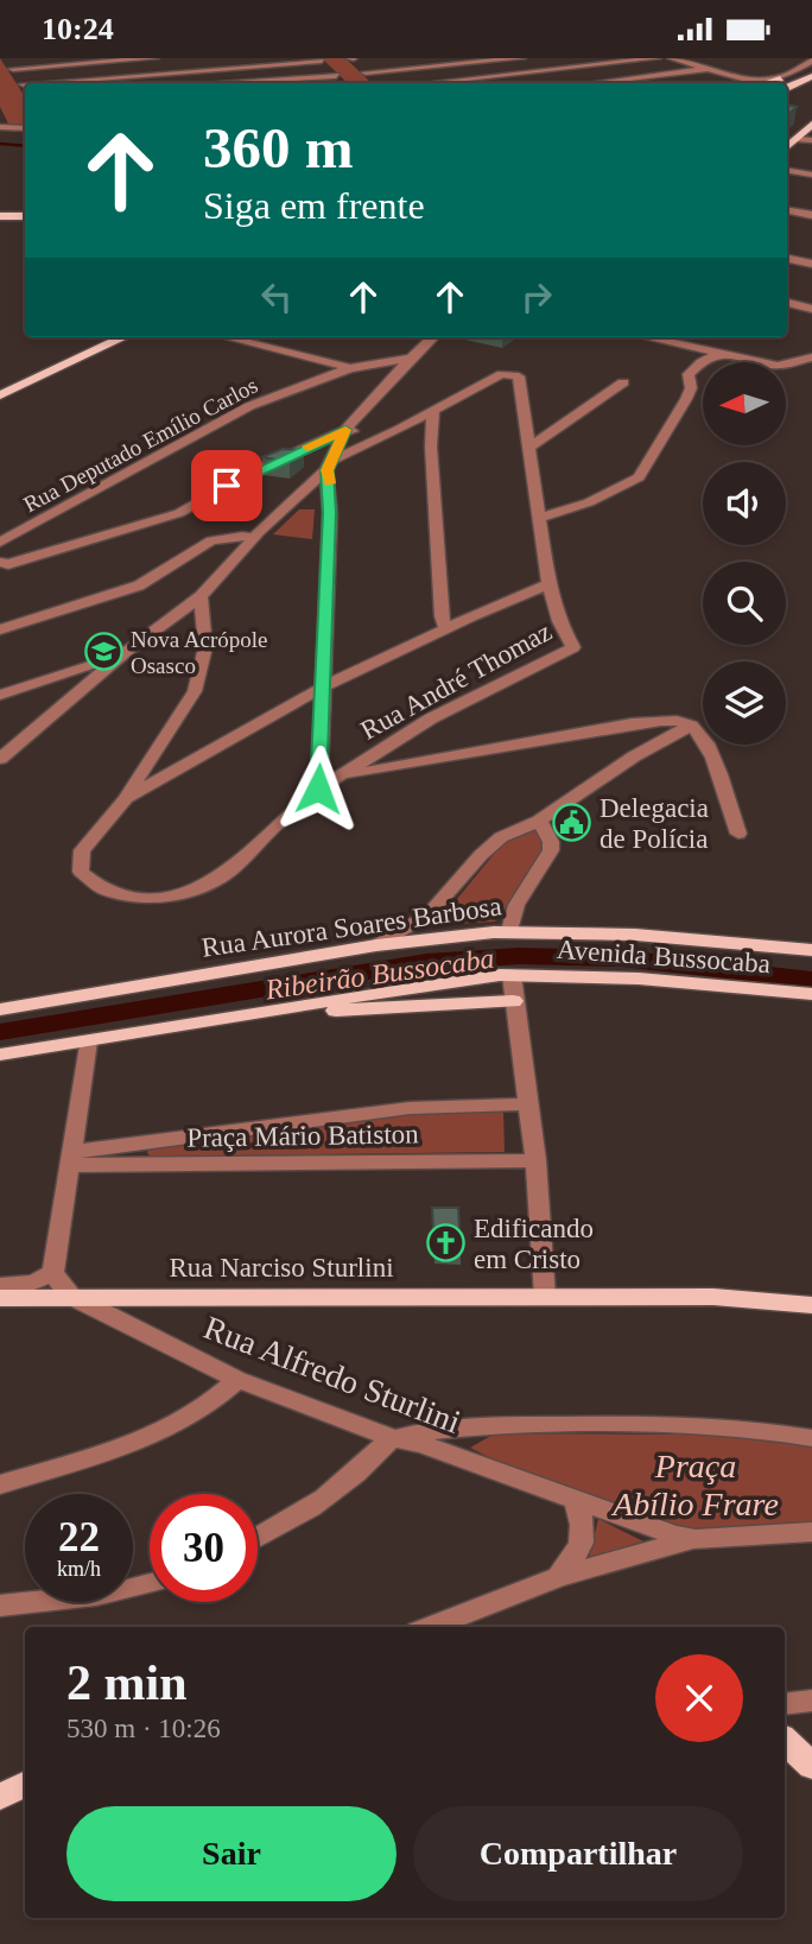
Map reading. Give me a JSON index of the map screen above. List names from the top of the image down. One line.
{"streets":{"main road":["Rua Aurora Soares Barbosa","Avenida Bussocaba","Rua Narciso Sturlini"],"street":["Rua Deputado Emílio Carlos","Rua André Thomaz","Praça Mário Batiston","Rua Alfredo Sturlini"]},"crossings":[["Rua Narciso Sturlini","Rua Alfredo Sturlini"]],"water":["Ribeirão Bussocaba"],"parks":["Praça Abílio Frare"],"places":{"school or university":["Nova Acrópole Osasco"],"public building":["Delegacia de Polícia"],"church":["Edificando em Cristo"]},"north":"left","page":{"status":"10:24","turn":["360 m","Siga em frente"],"speed":"22 km/h","limit":"30","heading":["2 min","530 m · 10:26"],"buttons":["Sair","Compartilhar"]}}
